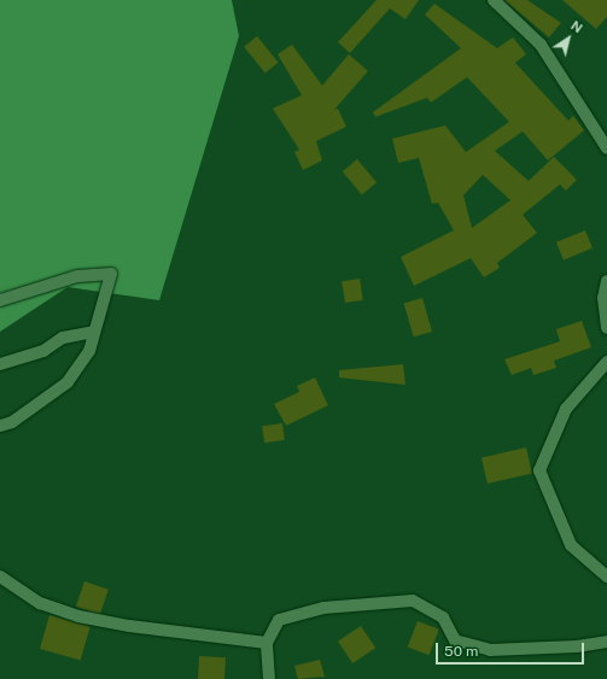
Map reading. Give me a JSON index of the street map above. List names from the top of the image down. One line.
{"scale_bar":"50 m","north":"top right"}
